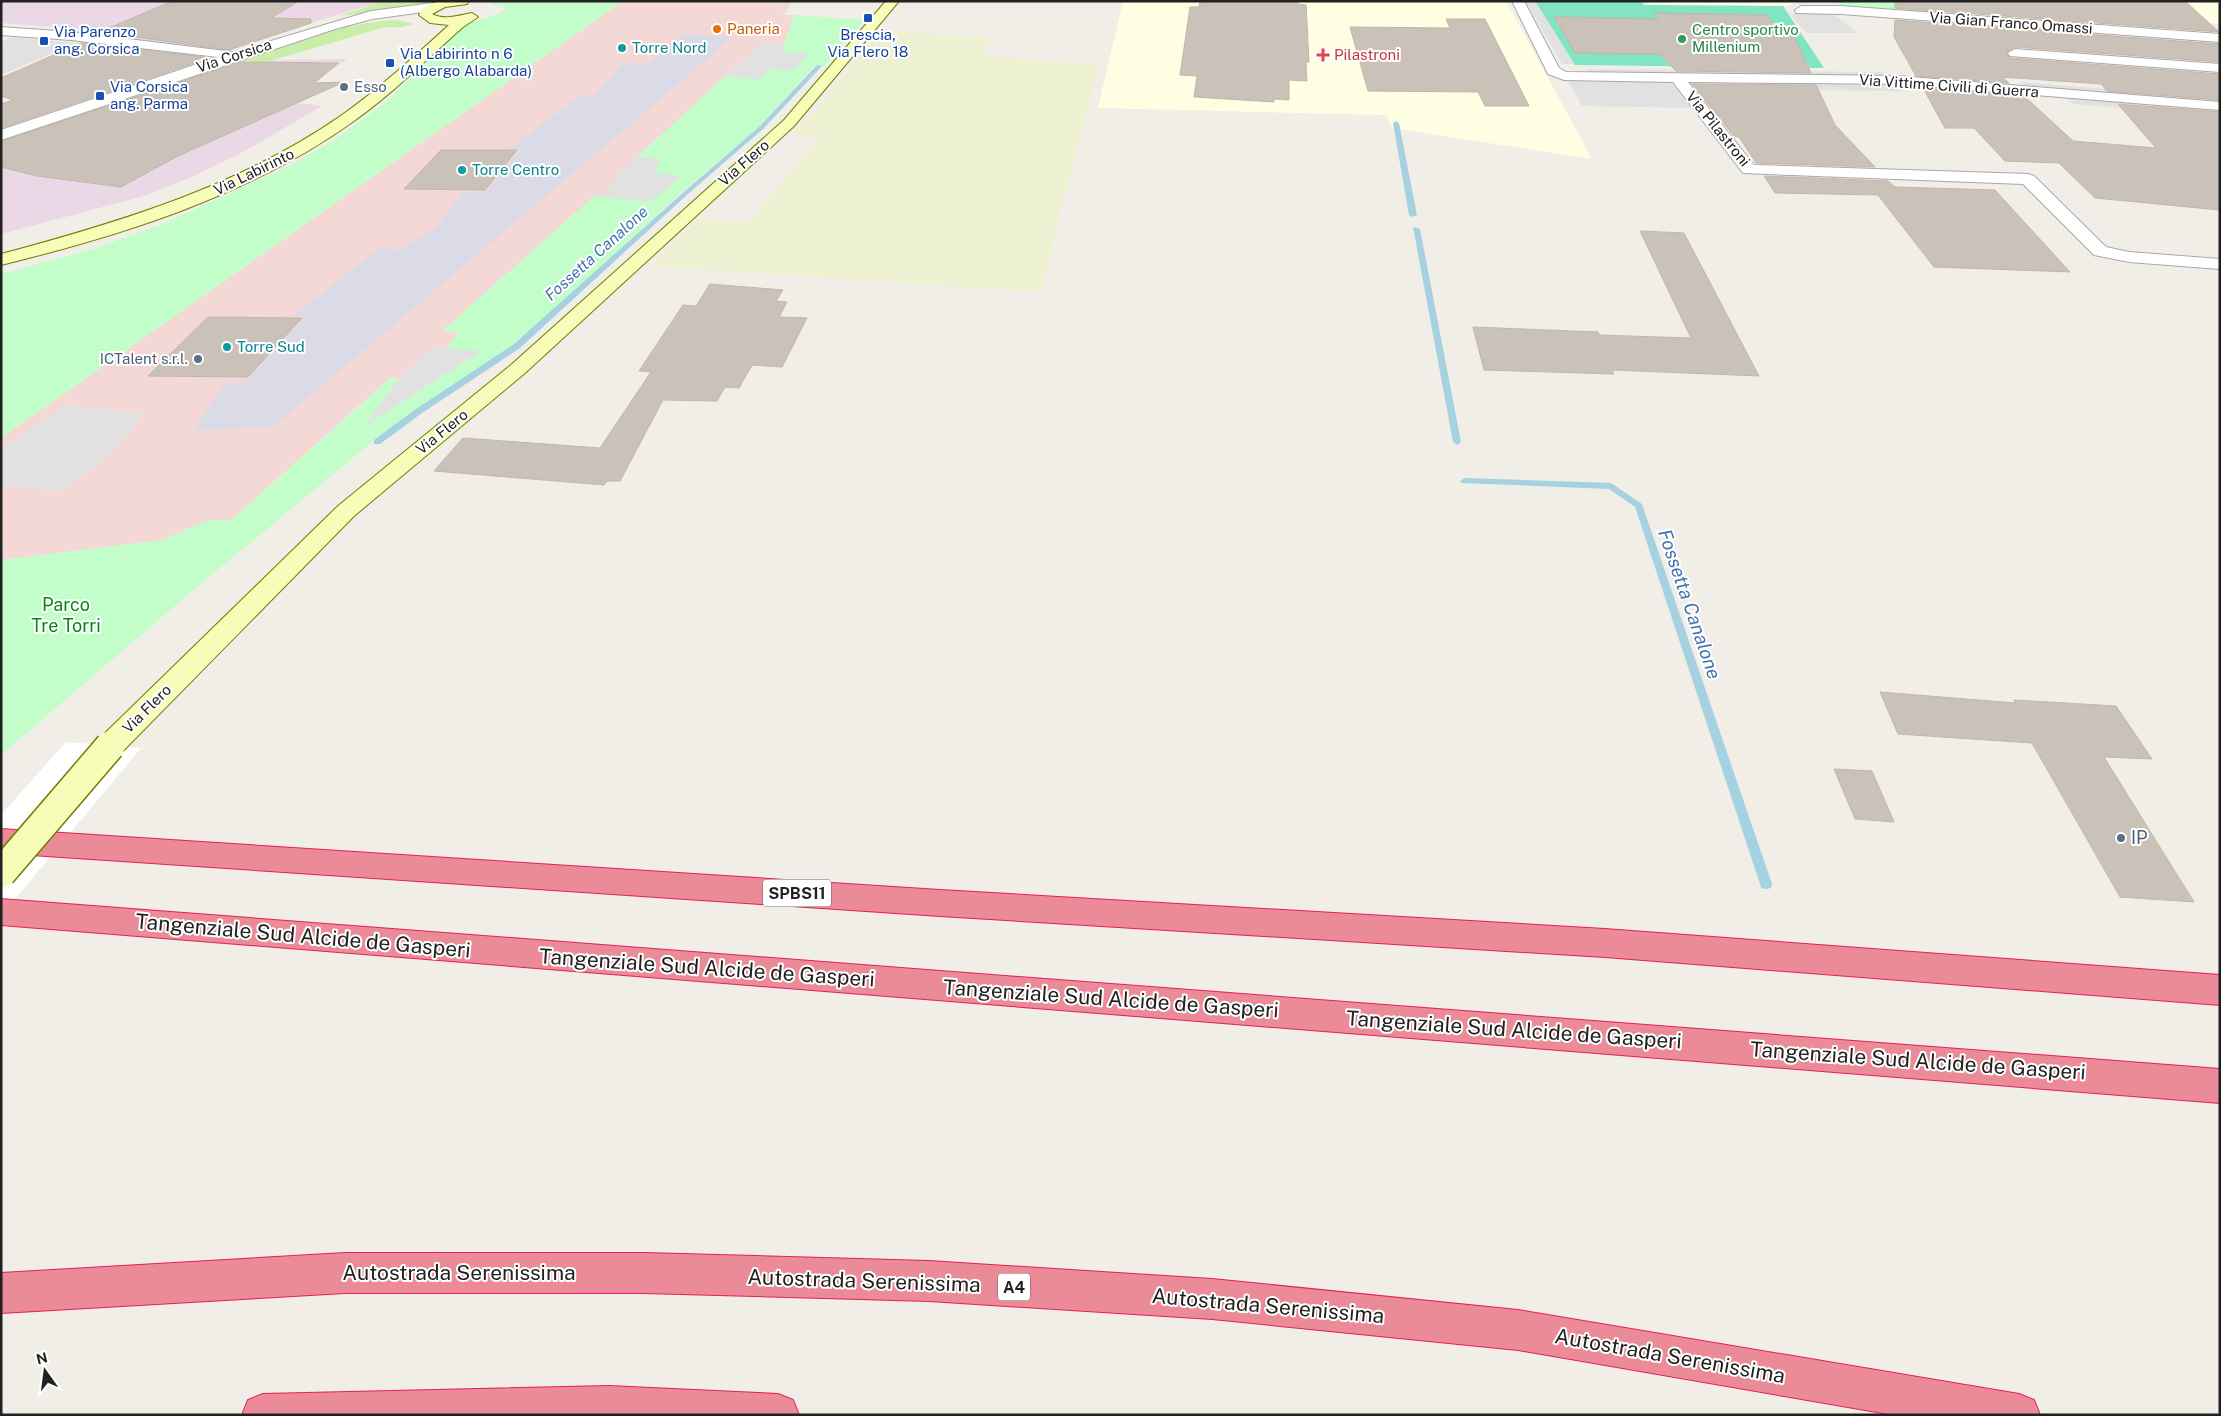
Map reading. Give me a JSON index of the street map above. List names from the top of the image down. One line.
{"streets":{"highway":["SPBS11","Tangenziale Sud Alcide de Gasperi","Autostrada Serenissima","A4"],"main road":["Via Corsica","Via Flero","Via Labirinto"],"street":["Via Gian Franco Omassi","Via Vittime Civili di Guerra","Via Pilastroni"]},"crossings":[["Via Corsica","Via Labirinto"],["Via Vittime Civili di Guerra","Via Pilastroni"]],"water":["Fossetta Canalone"],"parks":["Parco Tre Torri"],"places":{"transit":["Brescia, Via Flero 18","Via Parenzo ang. Corsica","Via Labirinto n 6 (Albergo Alabarda)","Via Corsica ang. Parma"],"other":["Paneria","Centro sportivo Millenium","Torre Nord","Esso","Torre Centro","Torre Sud","ICTalent s.r.l.","IP"],"health":["Pilastroni"]},"north":"top"}
